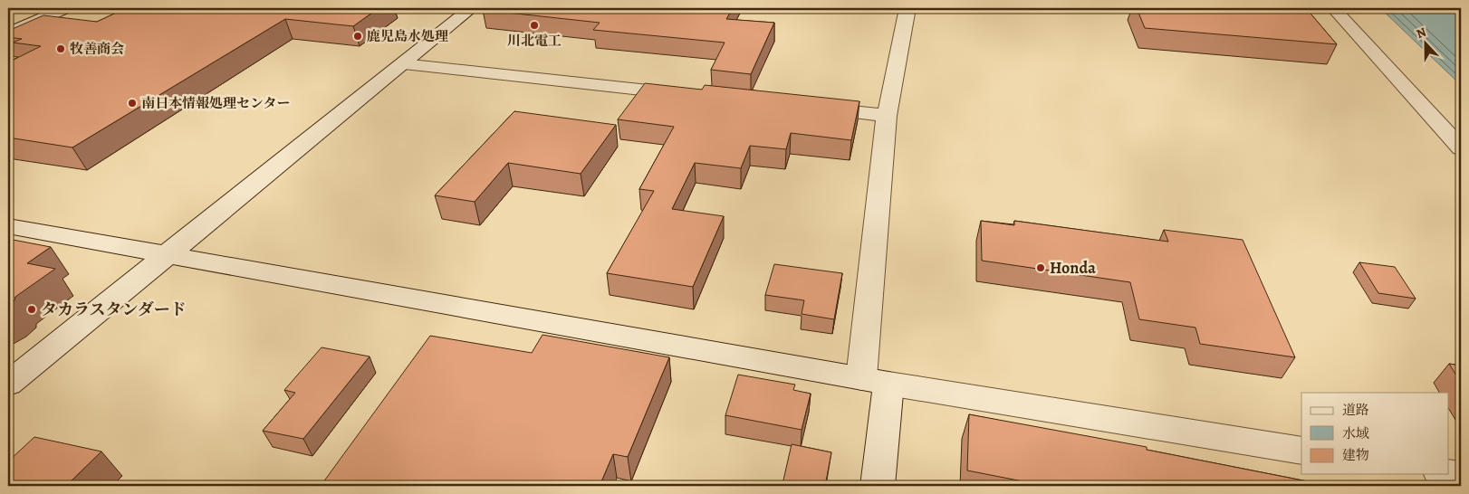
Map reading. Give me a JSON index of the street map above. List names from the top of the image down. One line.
{"places":["川北電工","鹿児島水処理","牧善商会","南日本情報処理センター","Honda","タカラスタンダード"],"legend":["道路","水域","建物"],"north":"top"}
